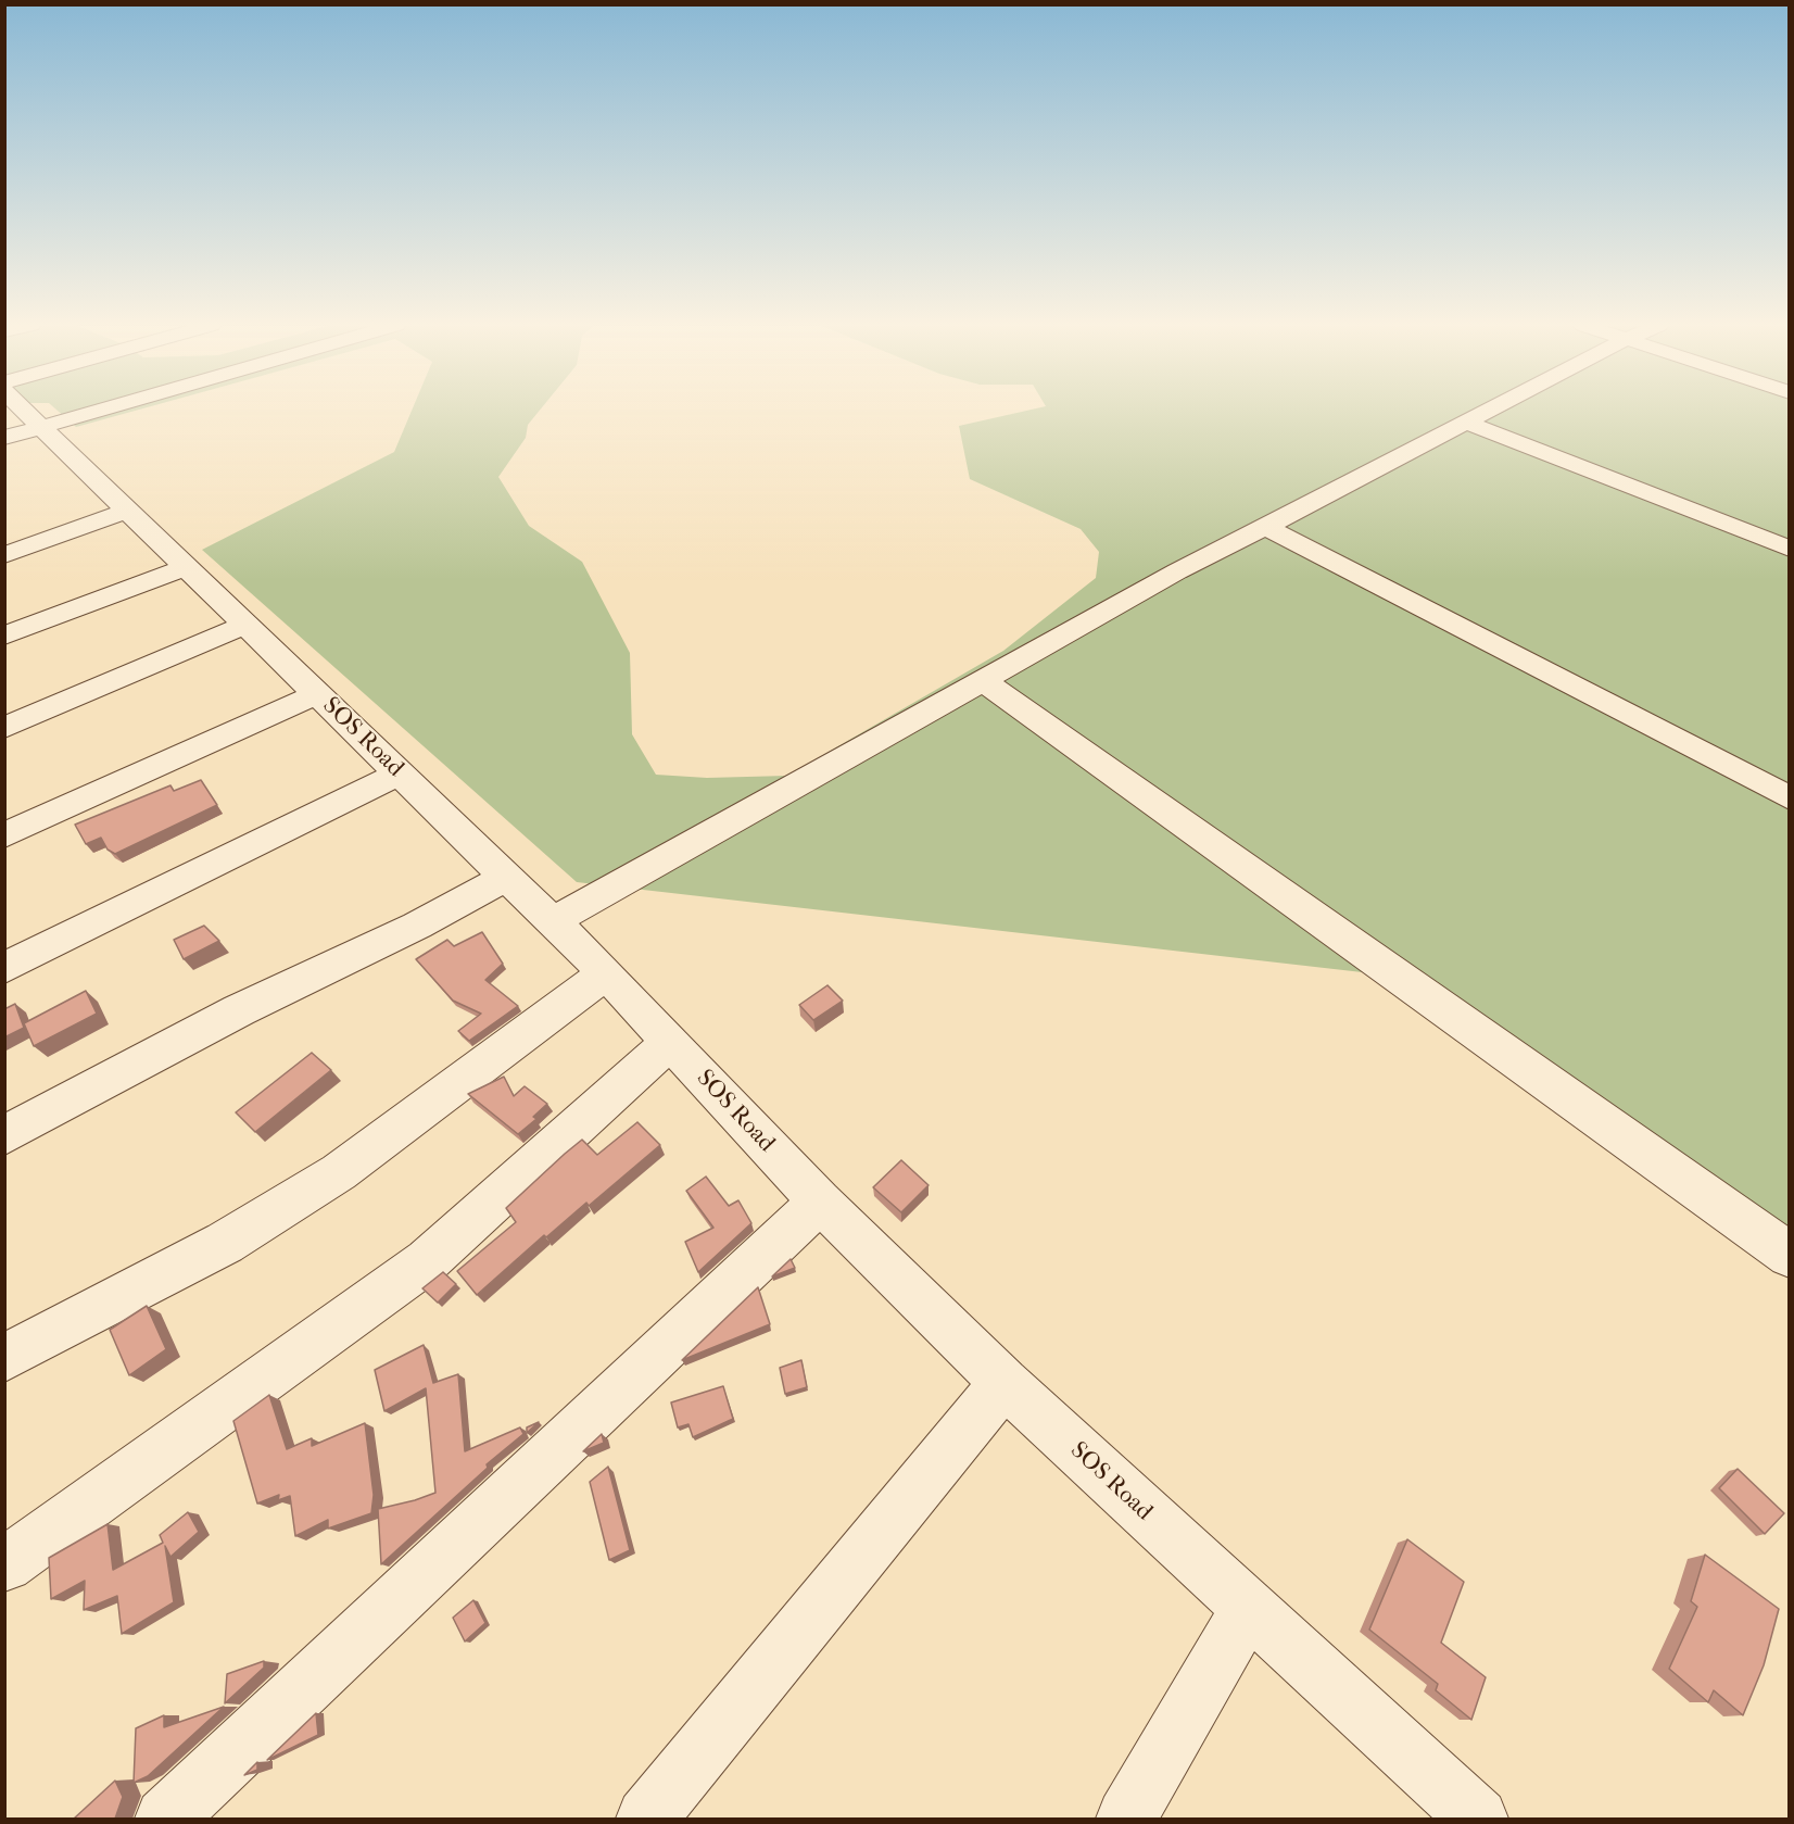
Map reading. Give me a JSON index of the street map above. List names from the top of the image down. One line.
{"streets":{"street":["SOS Road"]}}
